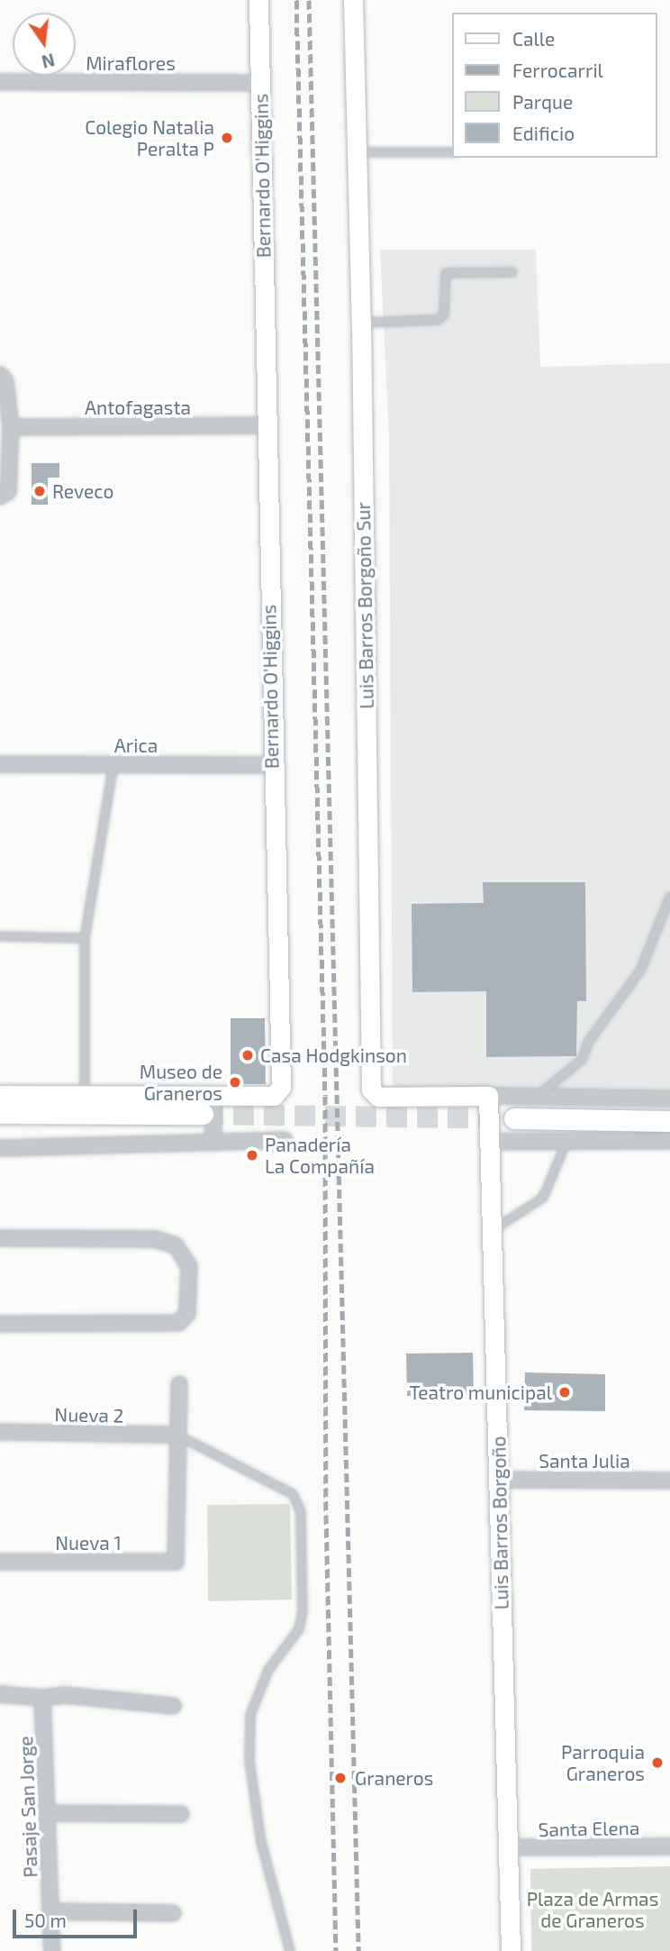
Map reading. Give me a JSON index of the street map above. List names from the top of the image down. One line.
{"streets":{"street":["Miraflores","Bernardo O'Higgins","Antofagasta","Luis Barros Borgoño Sur","Arica","Nueva 2","Santa Julia","Luis Barros Borgoño","Nueva 1","Pasaje San Jorge","Santa Elena"]},"crossings":[["Miraflores","Bernardo O'Higgins"],["Bernardo O'Higgins","Antofagasta"],["Bernardo O'Higgins","Arica"],["Luis Barros Borgoño Sur","Luis Barros Borgoño"],["Nueva 2","Nueva 1"],["Santa Julia","Luis Barros Borgoño"],["Luis Barros Borgoño","Santa Elena"]],"parks":["Plaza de Armas de Graneros"],"places":["Colegio Natalia Peralta P","Reveco","Casa Hodgkinson","Museo de Graneros","Panadería La Compañía","Teatro municipal","Parroquia Graneros","Graneros"],"legend":["Calle","Ferrocarril","Parque","Edificio"],"scale_bar":"50 m","north":"bottom"}
